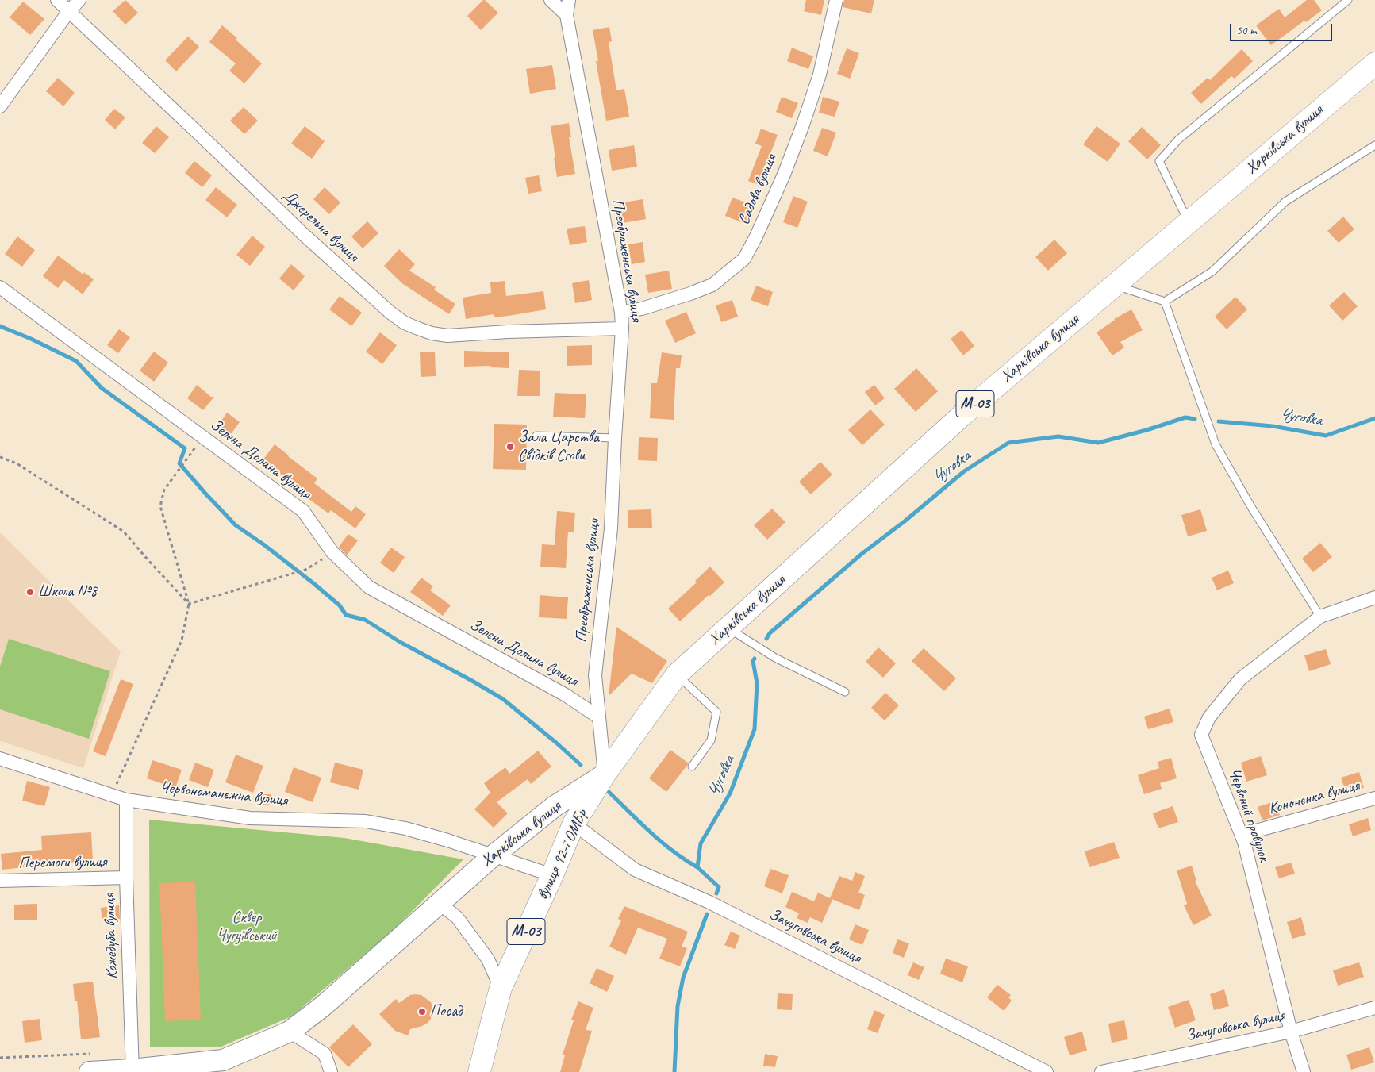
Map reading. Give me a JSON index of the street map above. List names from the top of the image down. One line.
{"streets":{"highway":["Харківська вулиця","М-03","вулиця 92-ї ОМБр"],"street":["Садова вулиця","Джерельна вулиця","Преображенська вулиця","Зелена Долина вулиця","Червономанєжна вулиця","Кононенка вулиця","Червоний провулок","Перемоги вулиця","Кожедуба вулиця","Зачуговська вулиця"]},"crossings":[["Харківська вулиця","Преображенська вулиця"],["Харківська вулиця","Червономанєжна вулиця"],["Харківська вулиця","вулиця 92-ї ОМБр"],["Харківська вулиця","Кожедуба вулиця"],["Садова вулиця","Преображенська вулиця"],["Джерельна вулиця","Преображенська вулиця"],["Преображенська вулиця","Зелена Долина вулиця"],["Преображенська вулиця","вулиця 92-ї ОМБр"],["Червономанєжна вулиця","вулиця 92-ї ОМБр"],["Червономанєжна вулиця","Кожедуба вулиця"],["Кононенка вулиця","Червоний провулок"],["Червоний провулок","Зачуговська вулиця"],["вулиця 92-ї ОМБр","Зачуговська вулиця"],["Перемоги вулиця","Кожедуба вулиця"]],"water":["Чуговка"],"parks":["Сквер Чугуївський"],"places":["Зала Царства Свідків Єгови","Школа №8","Посад"],"scale_bar":"50 m"}
